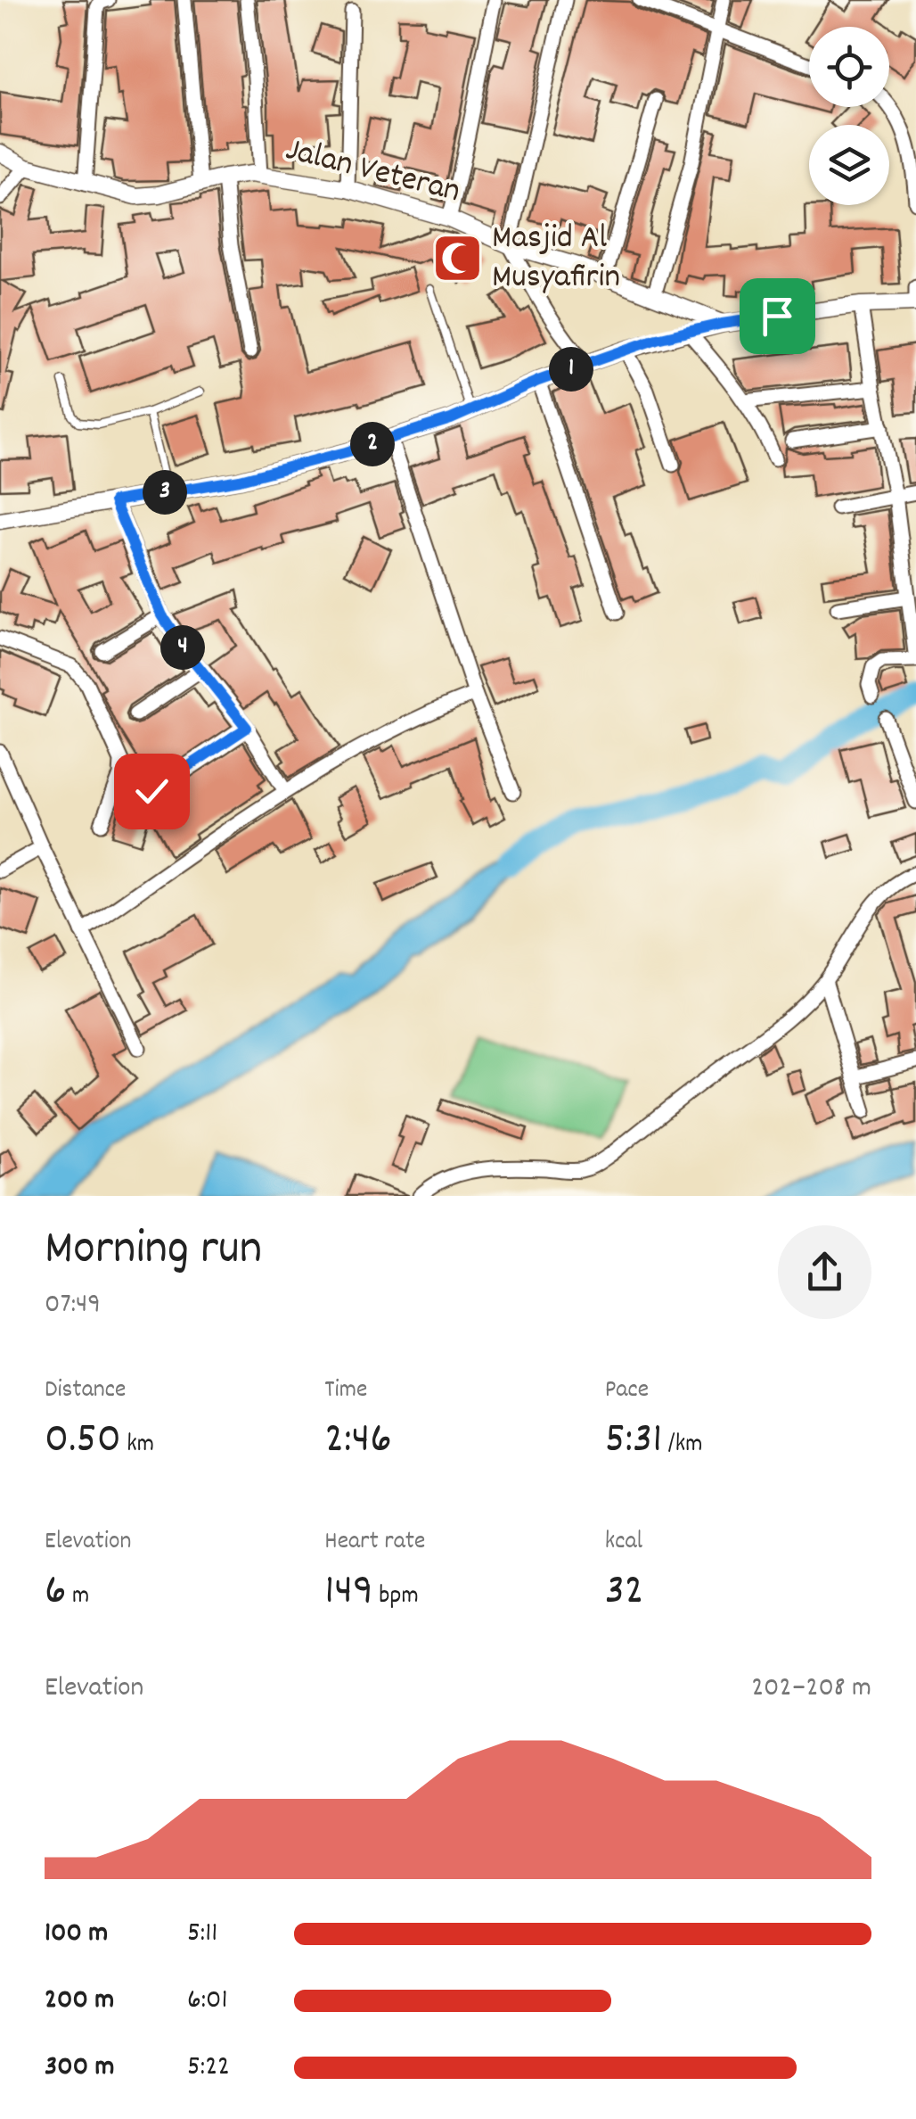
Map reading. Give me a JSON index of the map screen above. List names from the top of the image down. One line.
{"streets":{"street":["Jalan Veteran"]},"places":{"mosque":["Masjid Al Musyafirin"]},"page":{"pins":["1","2","3","4"],"heading":["Morning run","07:49"],"stats":[["Distance","0.50 km"],["Time","2:46"],["Pace","5:31 /km"],["Elevation","6 m"],["Heart rate","149 bpm"],["kcal","32"]],"chart":["Elevation","202–208 m"],"list":[{"name":"100 m","note":"5:11"},{"name":"200 m","note":"6:01"},{"name":"300 m","note":"5:22"}]}}
